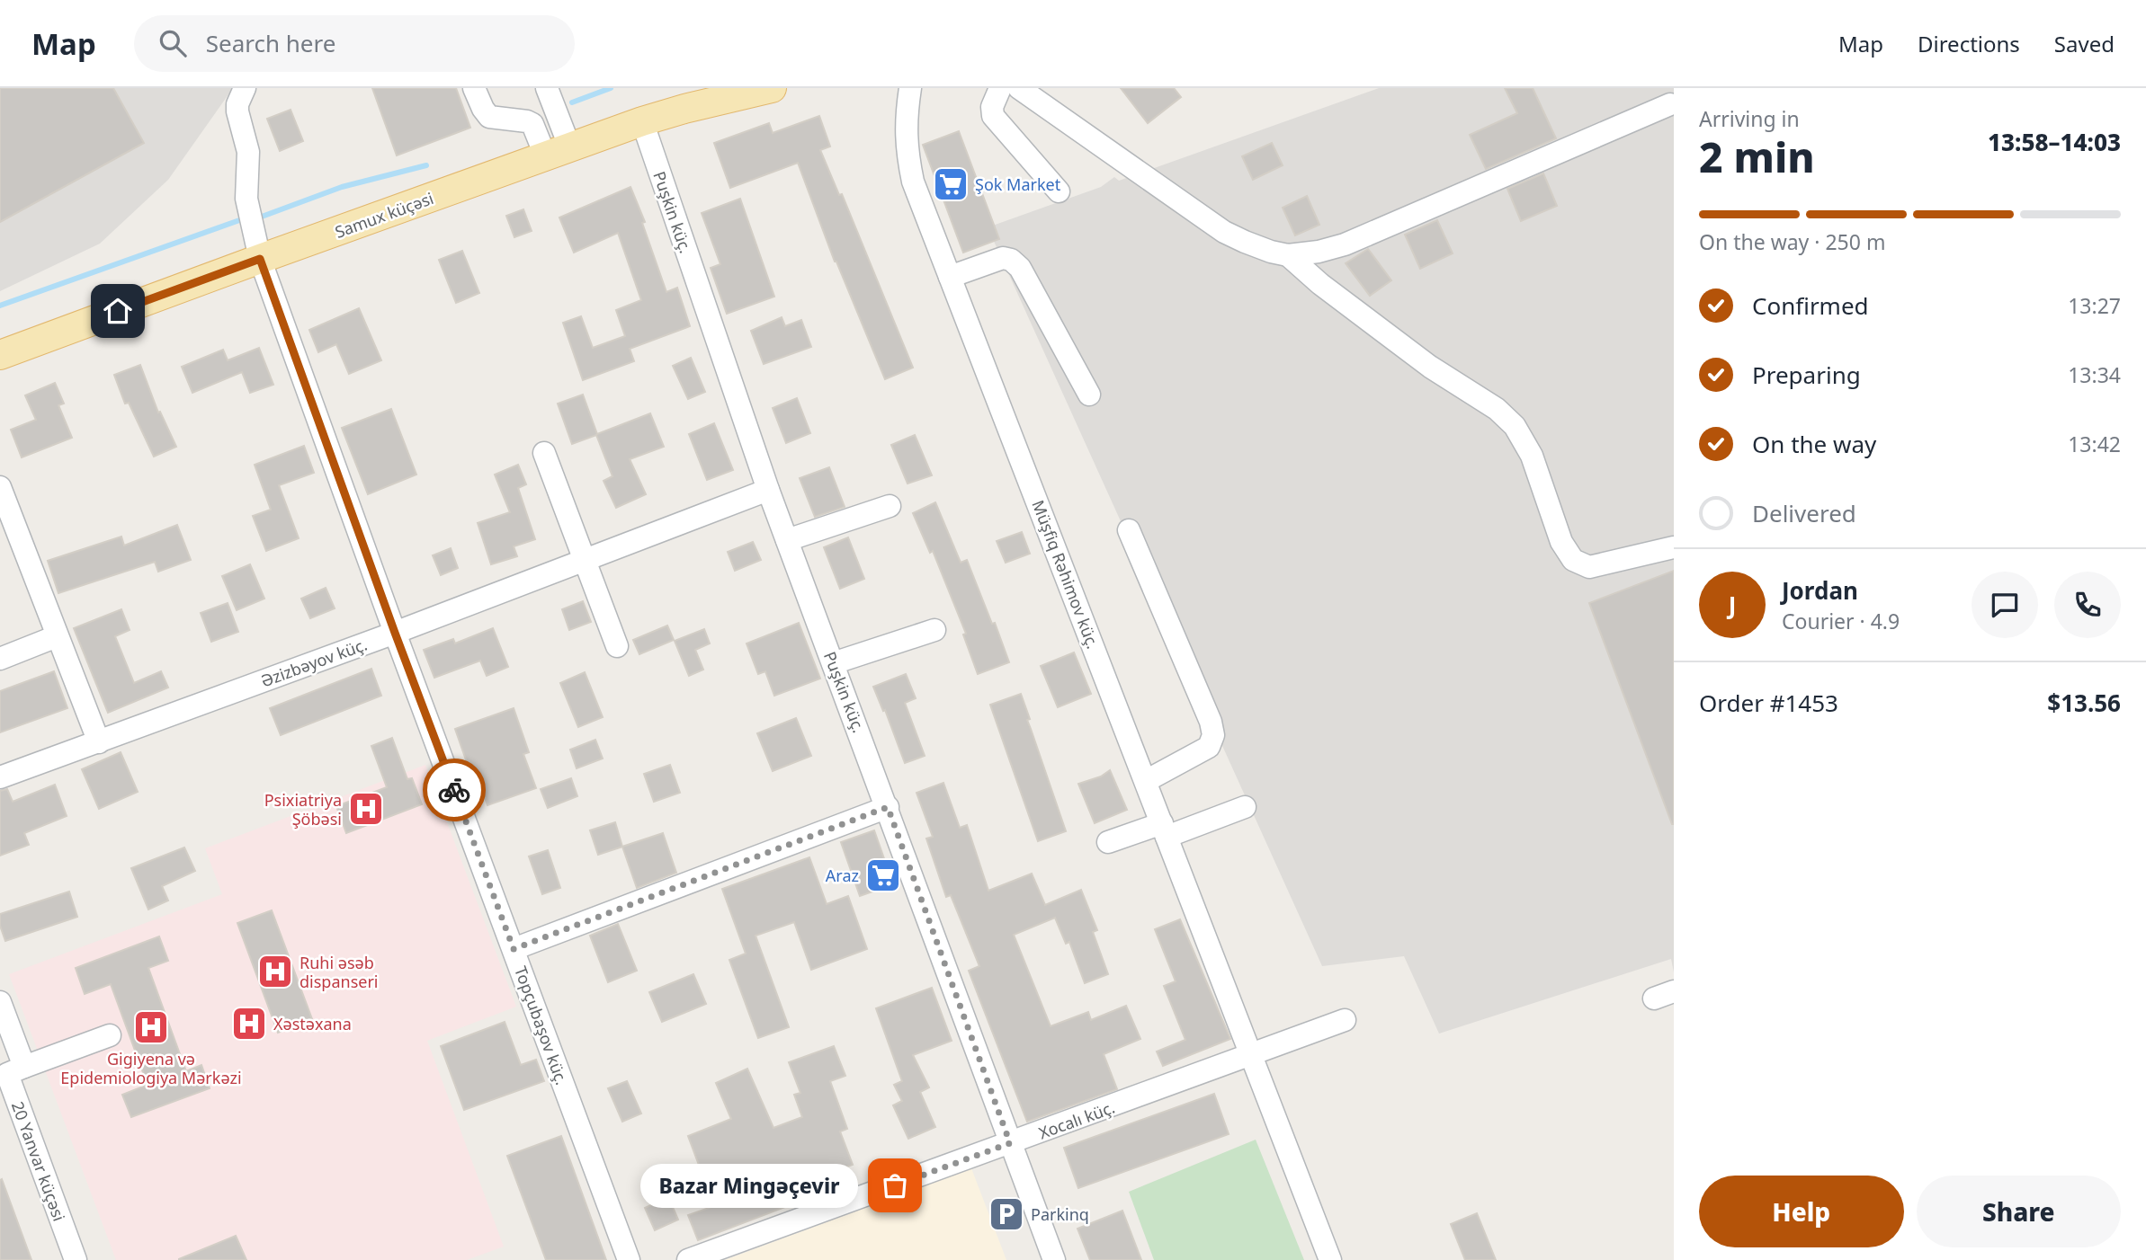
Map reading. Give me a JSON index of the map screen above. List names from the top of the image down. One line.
{"streets":{"main road":["Samux küçəsi"],"street":["Puşkin küç.","Müşfiq Rəhimov küç.","Əzizbəyov küç.","Topçubaşov küç.","Xocalı küç.","20 Yanvar küçəsi"]},"crossings":[["Puşkin küç.","Samux küçəsi"],["Puşkin küç.","Əzizbəyov küç."],["Puşkin küç.","Xocalı küç."],["Samux küçəsi","Topçubaşov küç."],["Müşfiq Rəhimov küç.","Xocalı küç."],["Əzizbəyov küç.","Topçubaşov küç."]],"places":{"supermarket":["Şok Market","Araz"],"hospital":["Psixiatriya Şöbəsi","Ruhi əsəb dispanseri","Xəstəxana","Gigiyena və Epidemiologiya Mərkəzi"],"other":["Bazar Mingəçevir"],"parking":["Parkinq"]},"page":{"header":"Map","search":"Search here","nav":["Map","Directions","Saved"],"heading":["2 min","Arriving in","13:58–14:03"],"panel":["Jordan","Courier · 4.9","Order #1453","$13.56"],"bar":"On the way · 250 m","list":[["Confirmed","13:27"],["Preparing","13:34"],["On the way","13:42"],"Delivered"],"round":"J","buttons":["Help","Share"],"bubble":"Bazar Mingəçevir"}}
